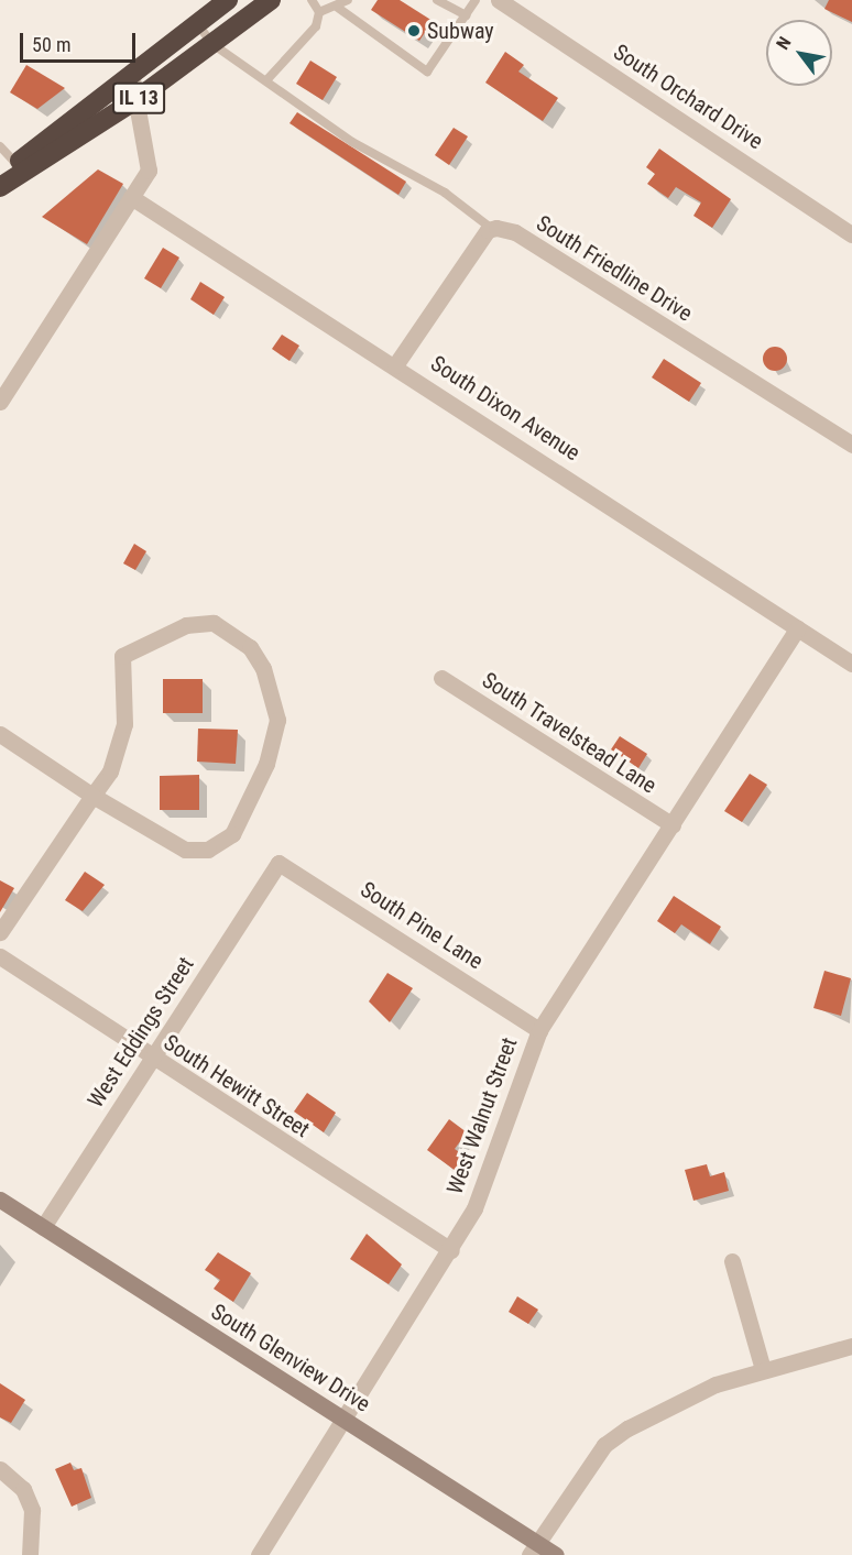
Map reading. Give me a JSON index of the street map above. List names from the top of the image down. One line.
{"streets":{"highway":["IL 13"],"street":["South Orchard Drive","South Friedline Drive","South Dixon Avenue","South Travelstead Lane","South Pine Lane","West Eddings Street","South Hewitt Street","West Walnut Street","South Glenview Drive"]},"crossings":[["South Dixon Avenue","West Walnut Street"],["South Travelstead Lane","West Walnut Street"],["South Pine Lane","West Eddings Street"],["South Pine Lane","West Walnut Street"],["West Eddings Street","South Hewitt Street"],["West Eddings Street","South Glenview Drive"],["South Hewitt Street","West Walnut Street"],["West Walnut Street","South Glenview Drive"]],"places":["Subway"],"scale_bar":"50 m","north":"top left"}
